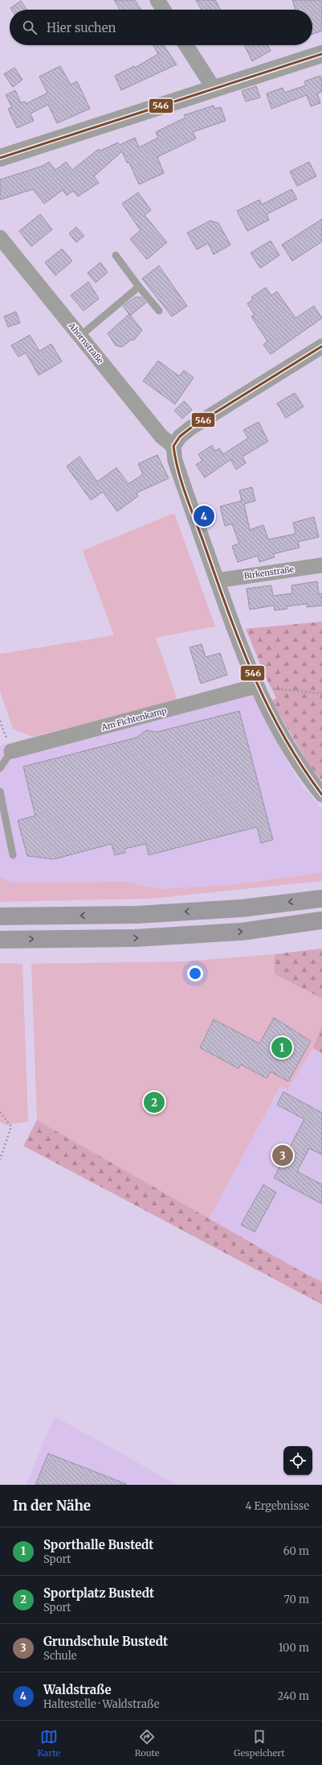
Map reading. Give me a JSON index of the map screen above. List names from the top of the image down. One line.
{"streets":{"street":["Ahornstraße","Birkenstraße","Am Fichtenkamp"]},"lines":["transit line 546"],"page":{"search":"Hier suchen","pins":["4","1","2","3"],"heading":["In der Nähe","4 Ergebnisse"],"list":[{"mark":"1","name":"Sporthalle Bustedt","note":"Sport","value":"60 m"},{"mark":"2","name":"Sportplatz Bustedt","note":"Sport","value":"70 m"},{"mark":"3","name":"Grundschule Bustedt","note":"Schule","value":"100 m"},{"mark":"4","name":"Waldstraße","note":"Haltestelle · Waldstraße","value":"240 m"}],"nav":["Karte","Route","Gespeichert"]}}
